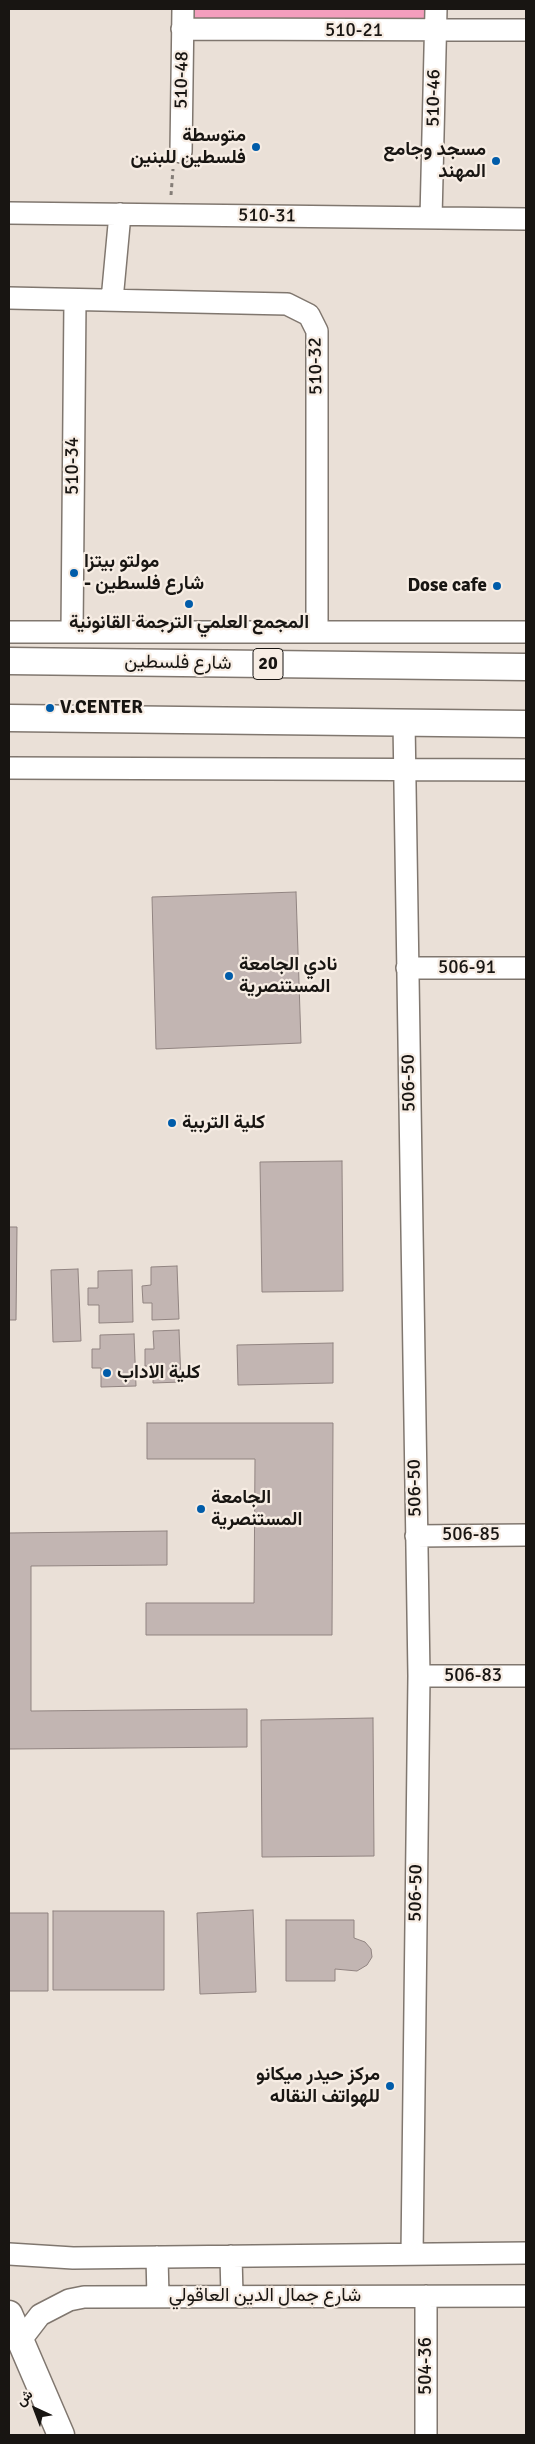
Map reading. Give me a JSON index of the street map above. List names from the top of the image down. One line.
{"streets":{"main road":["شارع فلسطين","20"],"street":["510-21","510-48","510-46","510-31","510-32","510-34","506-91","506-50","506-85","506-83","شارع جمال الدين العاقولي","504-36"]},"crossings":[["510-21","510-48"],["510-21","510-46"],["510-46","510-31"],["510-32","510-34"],["506-91","506-50"],["506-50","506-85"],["506-50","506-83"],["506-50","شارع جمال الدين العاقولي"],["شارع جمال الدين العاقولي","504-36"]],"places":["متوسطة فلسطين للبنين","مسجد وجامع المهند","مولتو بيتزا - شارع فلسطين","Dose cafe","المجمع العلمي الترجمة القانونية","V.CENTER","نادي الجامعة المستنصرية","كلية التربية","كلية الاداب","الجامعة المستنصرية","مركز حيدر ميكانو للهواتف النقاله"],"north":"top left"}
